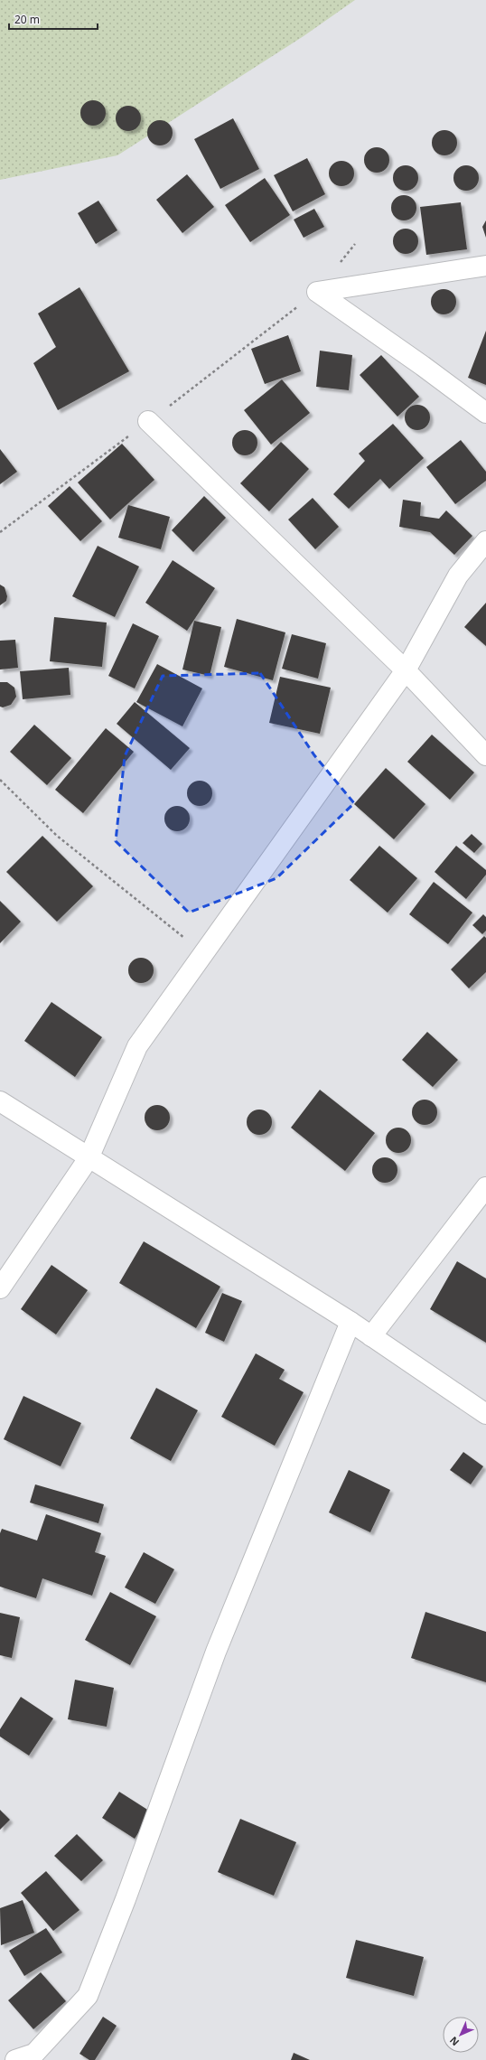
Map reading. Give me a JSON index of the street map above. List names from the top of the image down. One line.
{"scale_bar":"20 m","north":"bottom left"}
